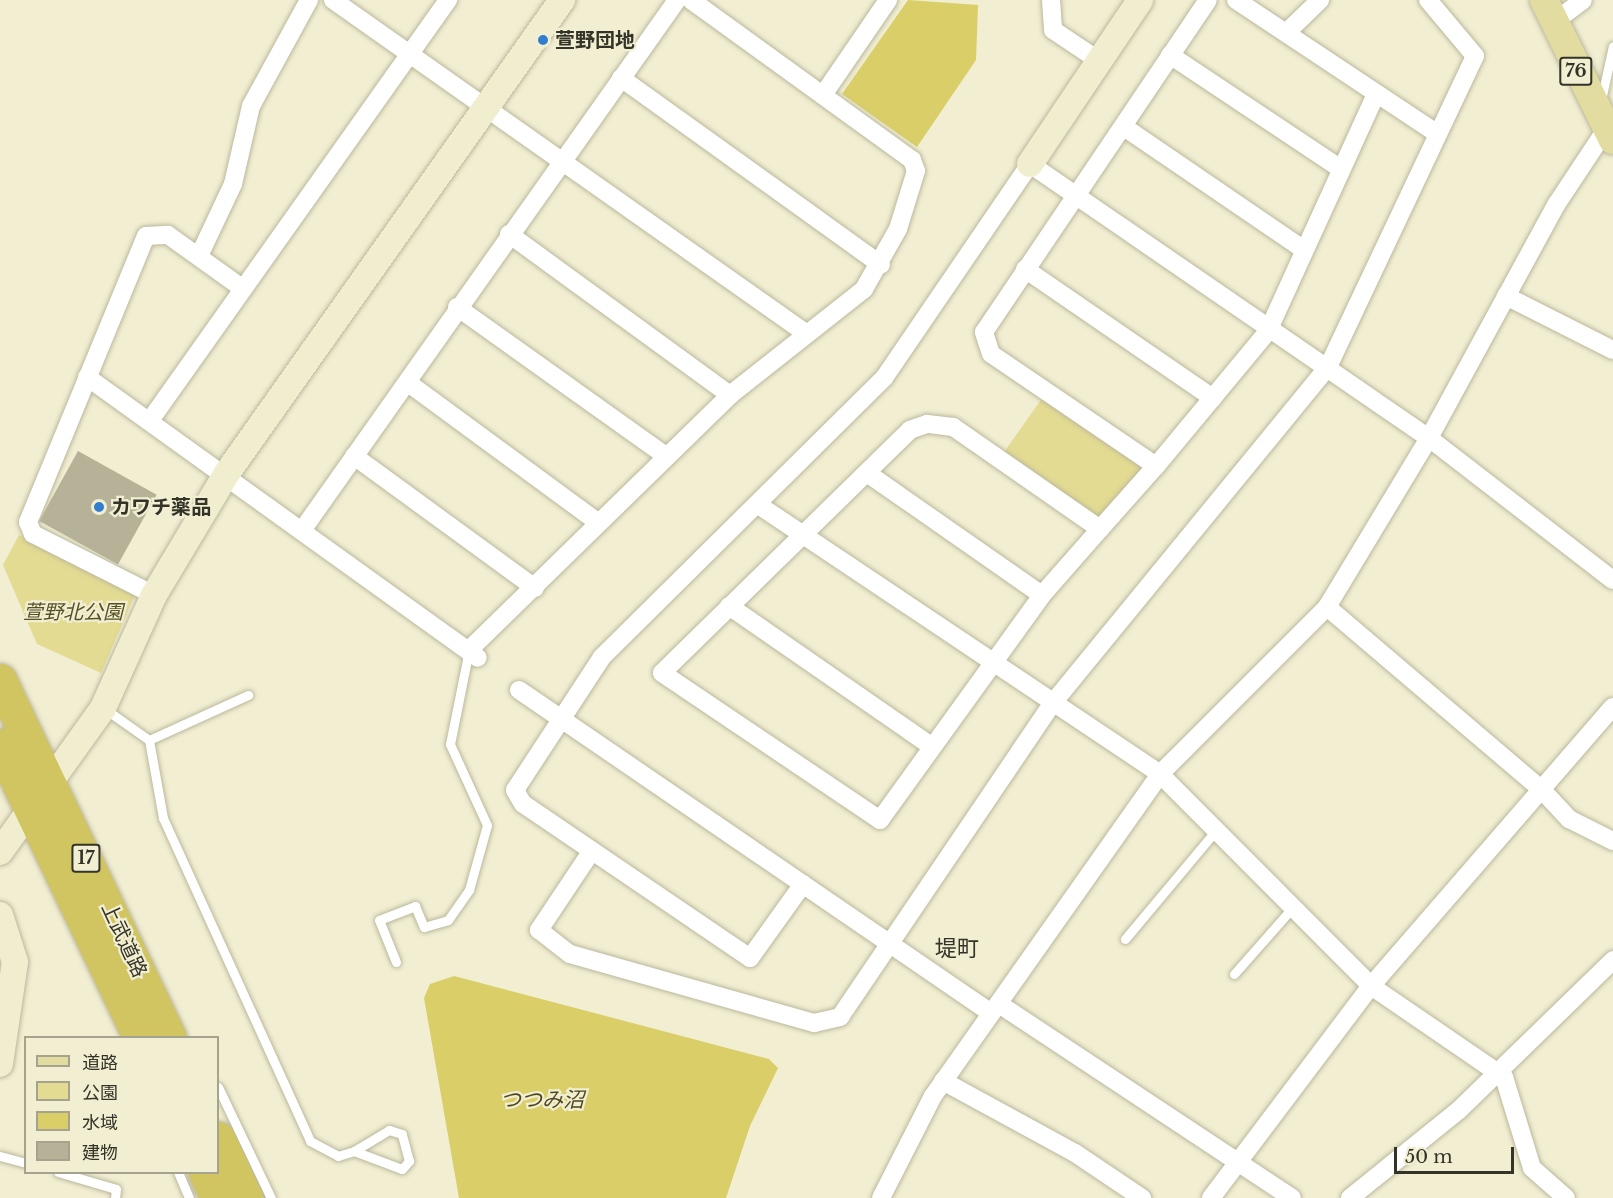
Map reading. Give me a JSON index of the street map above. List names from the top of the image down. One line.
{"streets":{"highway":["17","上武道路"],"main road":["76"]},"districts":["堤町"],"water":["つつみ沼"],"parks":["萱野北公園"],"places":["萱野団地","カワチ薬品"],"legend":["道路","公園","水域","建物"],"scale_bar":"50 m"}
